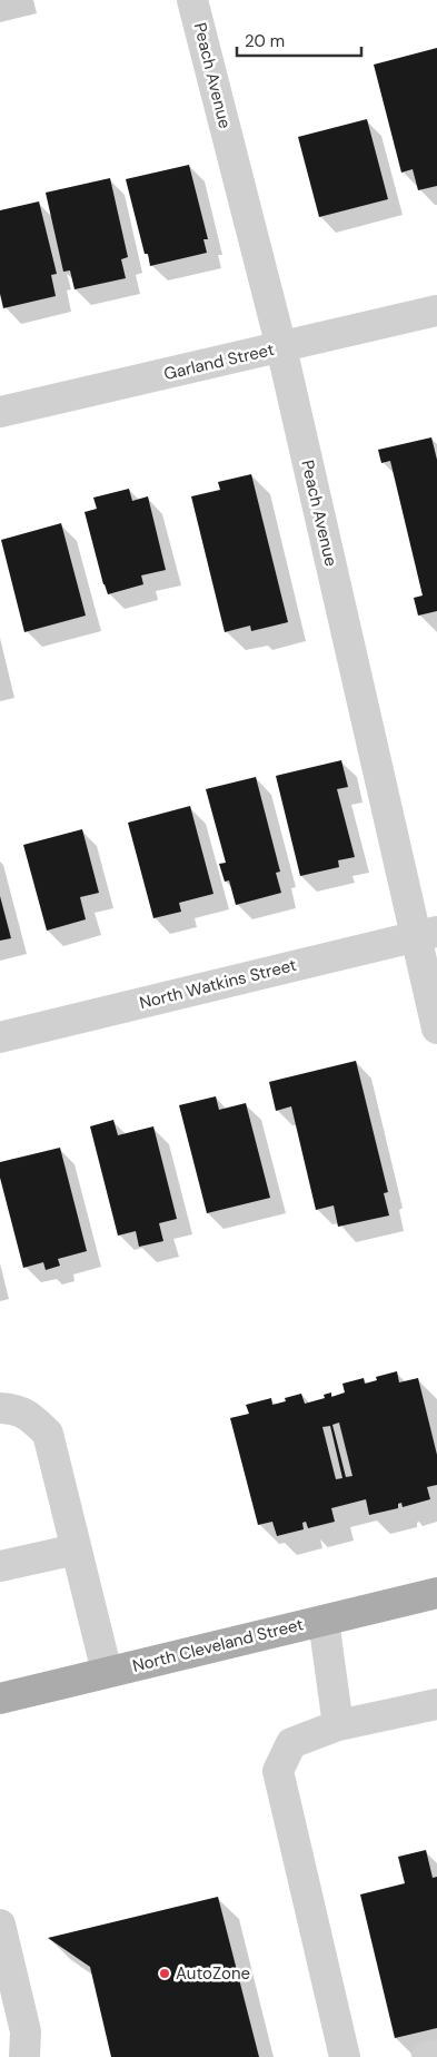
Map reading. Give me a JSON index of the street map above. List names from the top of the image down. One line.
{"streets":{"main road":["North Cleveland Street"],"street":["Peach Avenue","Garland Street","North Watkins Street"]},"crossings":[["Peach Avenue","Garland Street"],["Peach Avenue","North Watkins Street"]],"places":["AutoZone"],"scale_bar":"20 m"}
